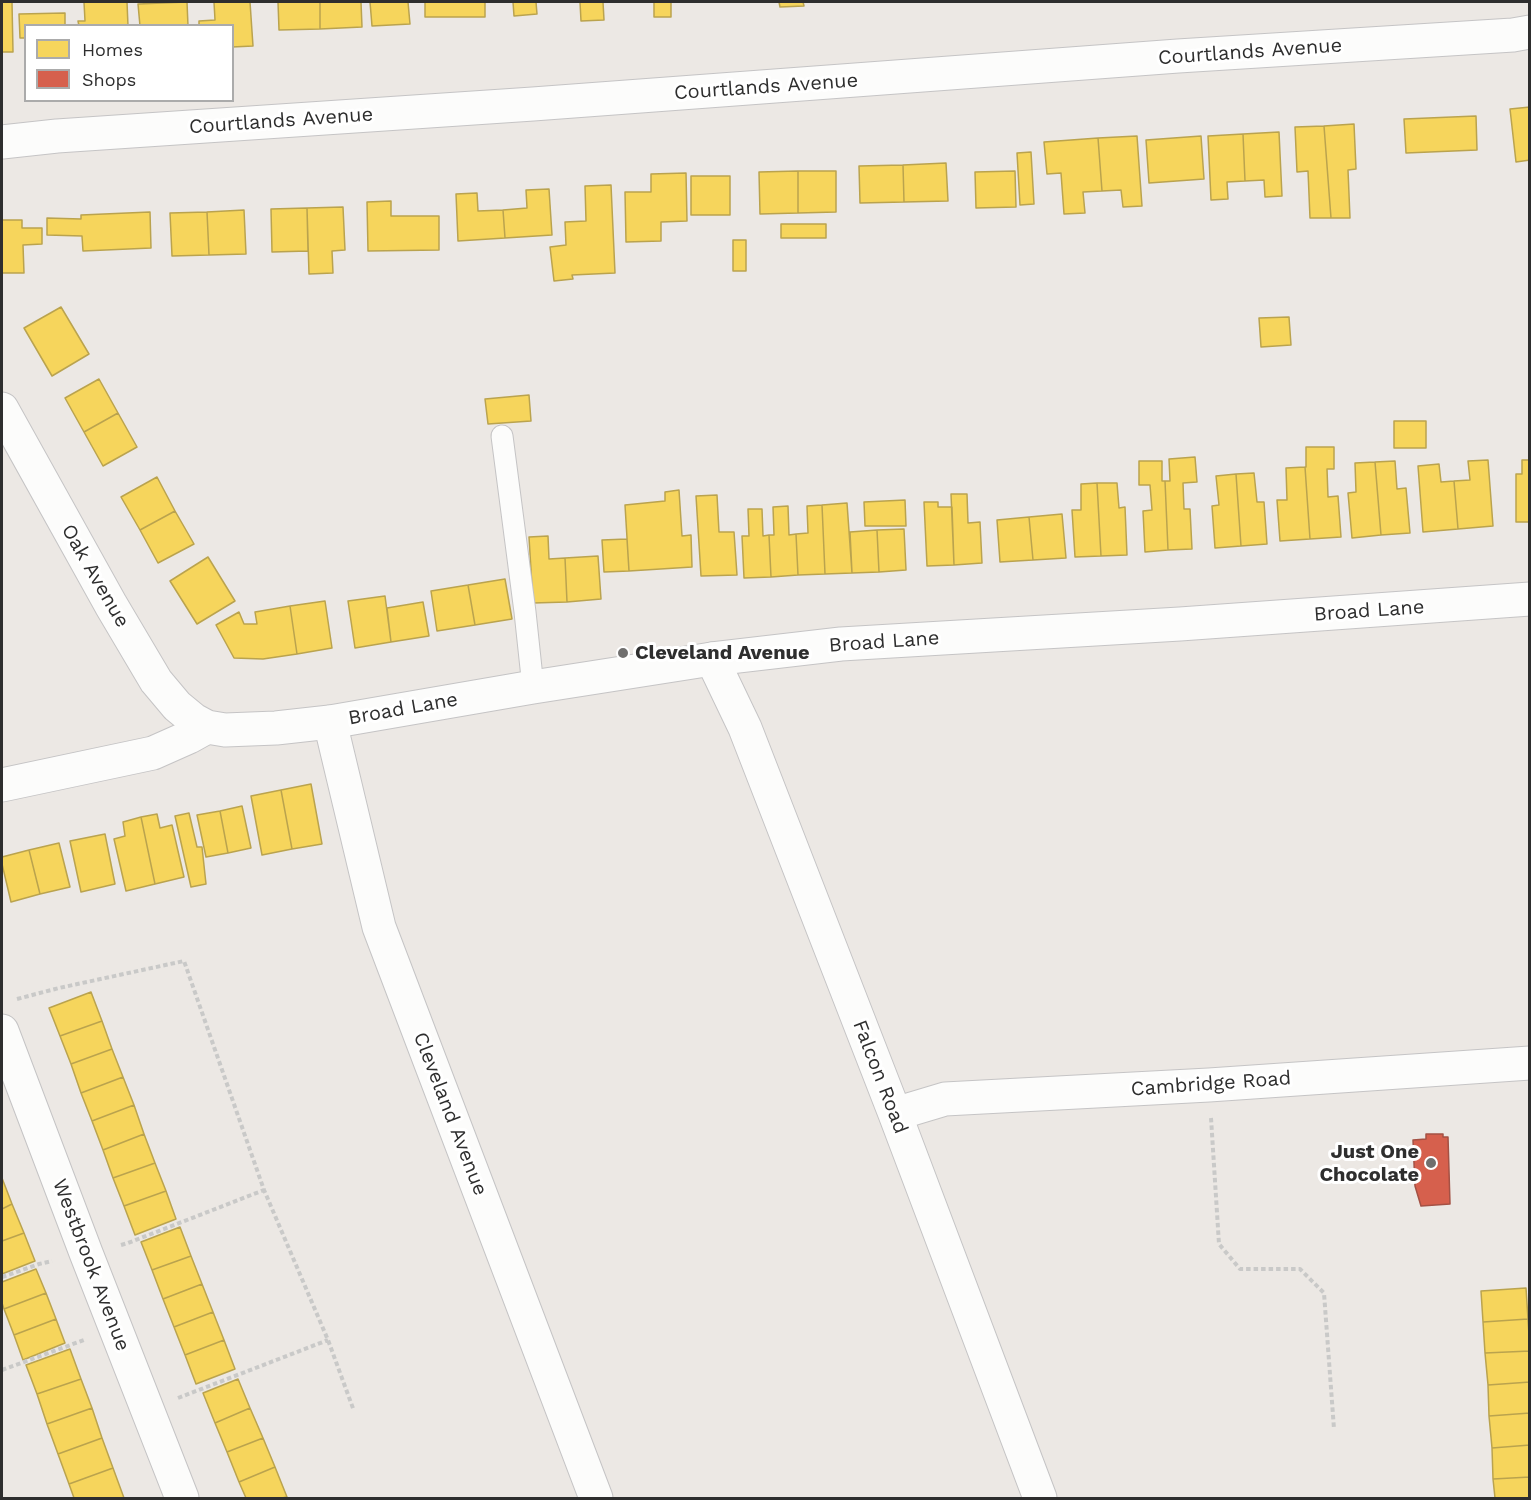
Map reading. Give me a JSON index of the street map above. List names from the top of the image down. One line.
{"streets":{"street":["Courtlands Avenue","Oak Avenue","Broad Lane","Falcon Road","Cambridge Road","Cleveland Avenue","Westbrook Avenue"]},"crossings":[["Oak Avenue","Broad Lane"],["Broad Lane","Falcon Road"],["Broad Lane","Cleveland Avenue"],["Falcon Road","Cambridge Road"]],"places":["Cleveland Avenue","Just One Chocolate"],"legend":["Homes","Shops"]}
